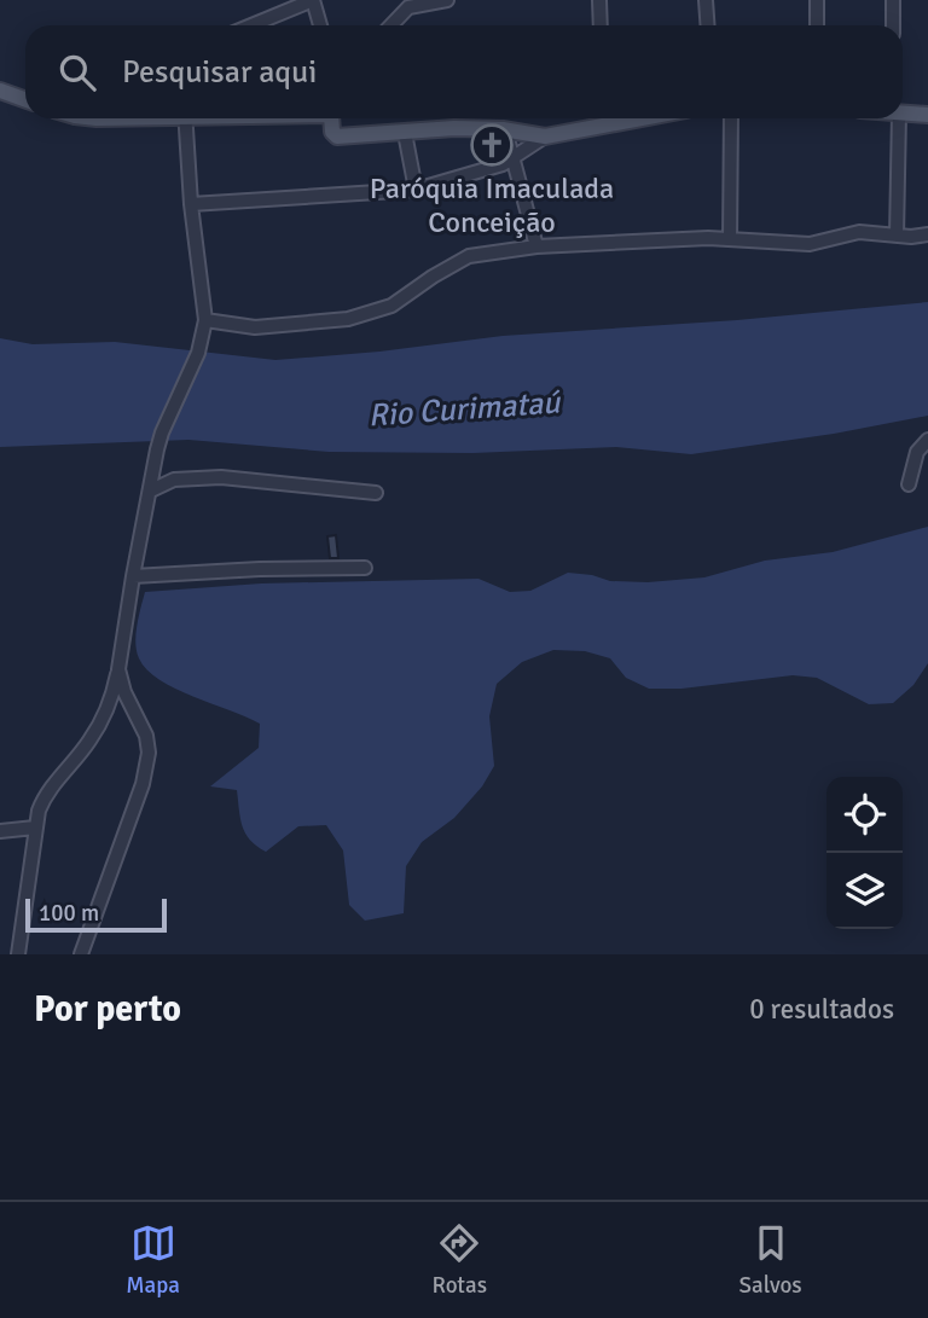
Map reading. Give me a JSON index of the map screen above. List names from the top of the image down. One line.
{"water":["Rio Curimataú"],"places":{"church":["Paróquia Imaculada Conceição"]},"scale_bar":"100 m","page":{"search":"Pesquisar aqui","scale":"100 m","heading":["Por perto","0 resultados"],"nav":["Mapa","Rotas","Salvos"]}}
